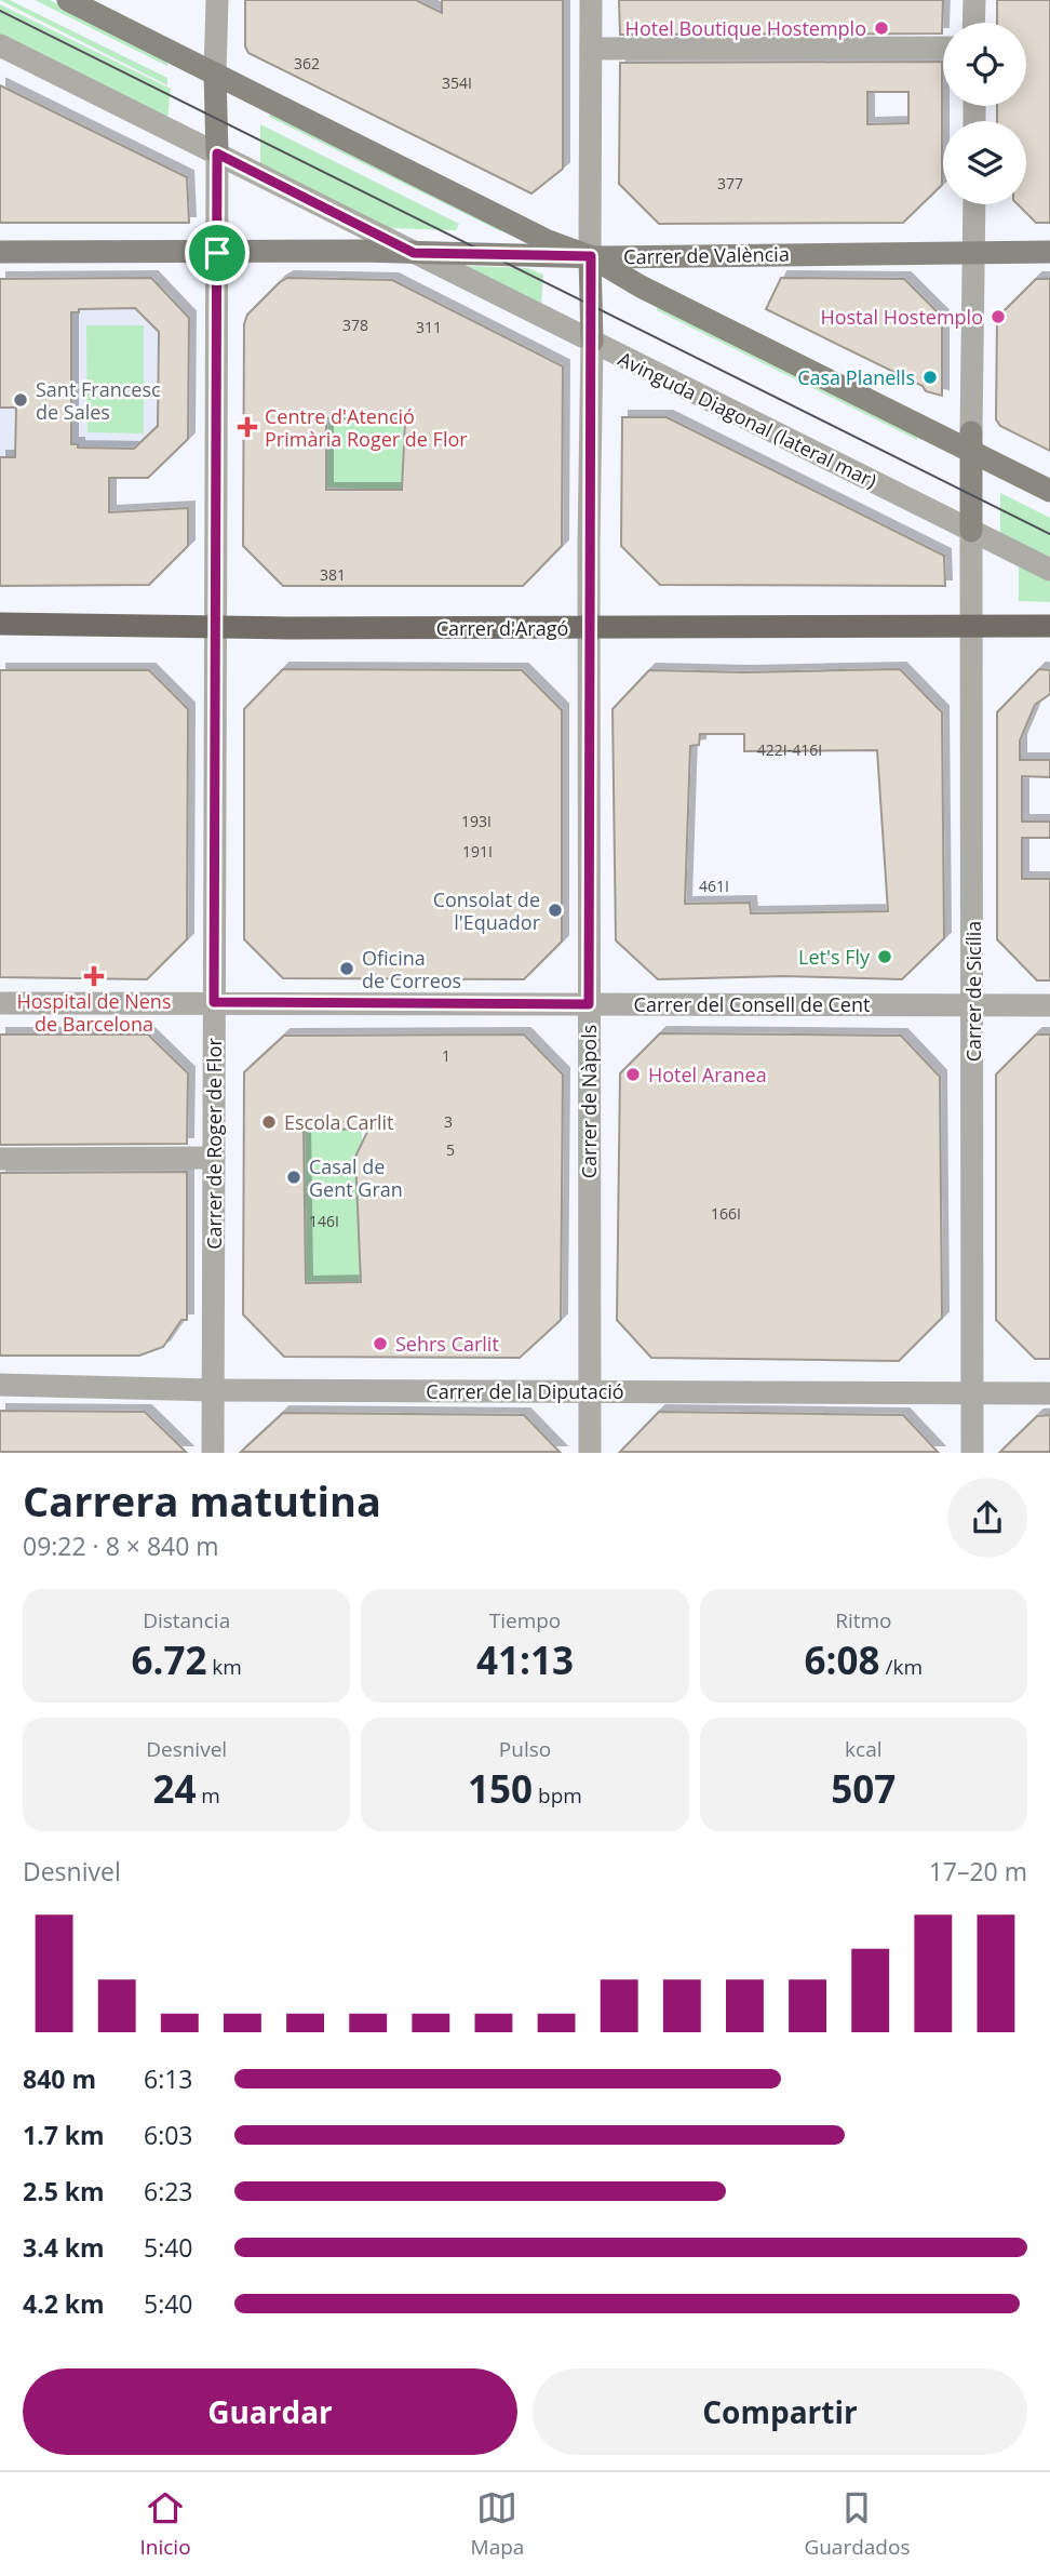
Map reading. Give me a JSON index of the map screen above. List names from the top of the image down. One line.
{"streets":{"main road":["Carrer d'Aragó"],"street":["Carrer de València","Avinguda Diagonal (lateral mar)","Carrer de Sicília","Carrer del Consell de Cent","Carrer de Nàpols","Carrer de Roger de Flor","Carrer de la Diputació"]},"crossings":[["Carrer de València","Avinguda Diagonal (lateral mar)"],["Carrer de València","Carrer de Roger de Flor"],["Avinguda Diagonal (lateral mar)","Carrer de Sicília"],["Avinguda Diagonal (lateral mar)","Carrer de Nàpols"],["Avinguda Diagonal (lateral mar)","Carrer de Roger de Flor"],["Carrer d'Aragó","Carrer de Sicília"],["Carrer d'Aragó","Carrer de Nàpols"],["Carrer d'Aragó","Carrer de Roger de Flor"],["Carrer de Sicília","Carrer del Consell de Cent"],["Carrer de Sicília","Carrer de la Diputació"],["Carrer del Consell de Cent","Carrer de Nàpols"],["Carrer del Consell de Cent","Carrer de Roger de Flor"],["Carrer de Nàpols","Carrer de la Diputació"],["Carrer de Roger de Flor","Carrer de la Diputació"]],"places":{"other":["Hotel Boutique Hostemplo","Hostal Hostemplo","Casa Planells","Sant Francesc de Sales","Consolat de l'Equador","Let's Fly","Oficina de Correos","Hotel Aranea","Escola Carlit","Casal de Gent Gran","Sehrs Carlit"],"health":["Centre d'Atenció Primària Roger de Flor","Hospital de Nens de Barcelona"]},"house_numbers":["362","354I","377","378","311","381","422I-416I","193I","191I","461I","1","3","5","166I","146I"],"page":{"heading":["Carrera matutina","09:22 · 8 × 840 m"],"stats":[["Distancia","6.72 km"],["Tiempo","41:13"],["Ritmo","6:08 /km"],["Desnivel","24 m"],["Pulso","150 bpm"],["kcal","507"]],"chart":["Desnivel","17–20 m"],"list":[{"name":"840 m","note":"6:13"},{"name":"1.7 km","note":"6:03"},{"name":"2.5 km","note":"6:23"},{"name":"3.4 km","note":"5:40"},{"name":"4.2 km","note":"5:40"}],"buttons":["Guardar","Compartir"],"tabs":["Inicio","Mapa","Guardados"]}}
